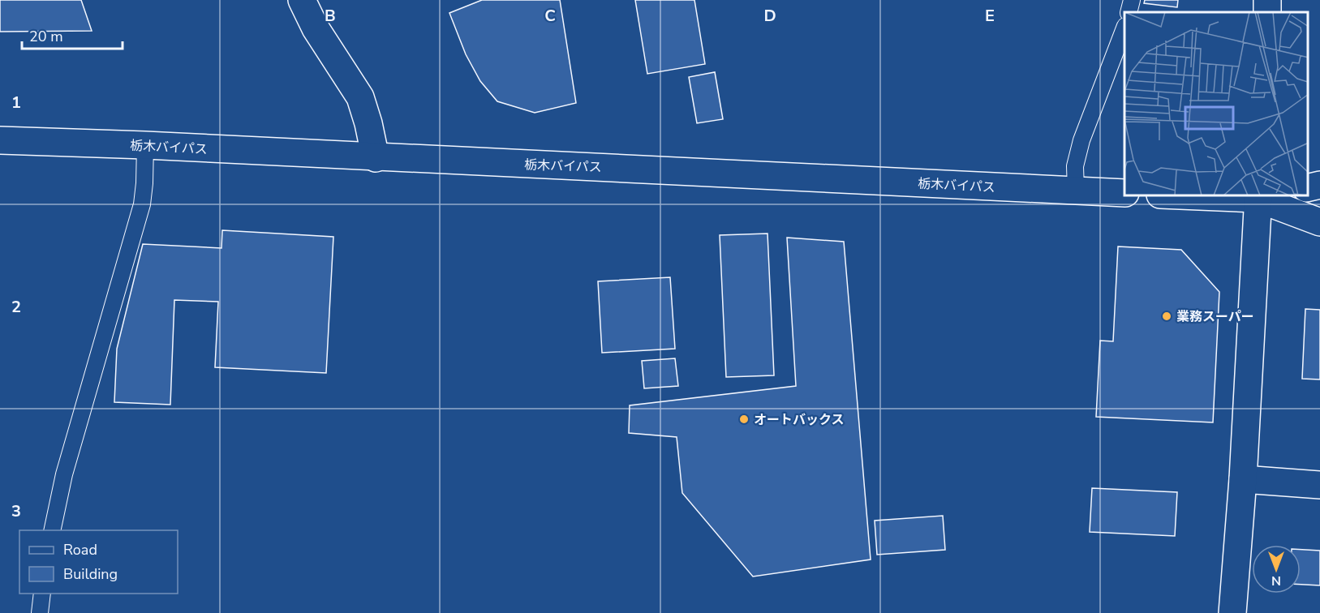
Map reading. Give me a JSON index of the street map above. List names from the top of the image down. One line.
{"streets":{"main road":["栃木バイパス"]},"places":["業務スーパー","オートバックス"],"legend":["Road","Building"],"scale_bar":"20 m","north":"bottom","grid":{"columns":["B","C","D","E"],"rows":["1","2","3"]}}
